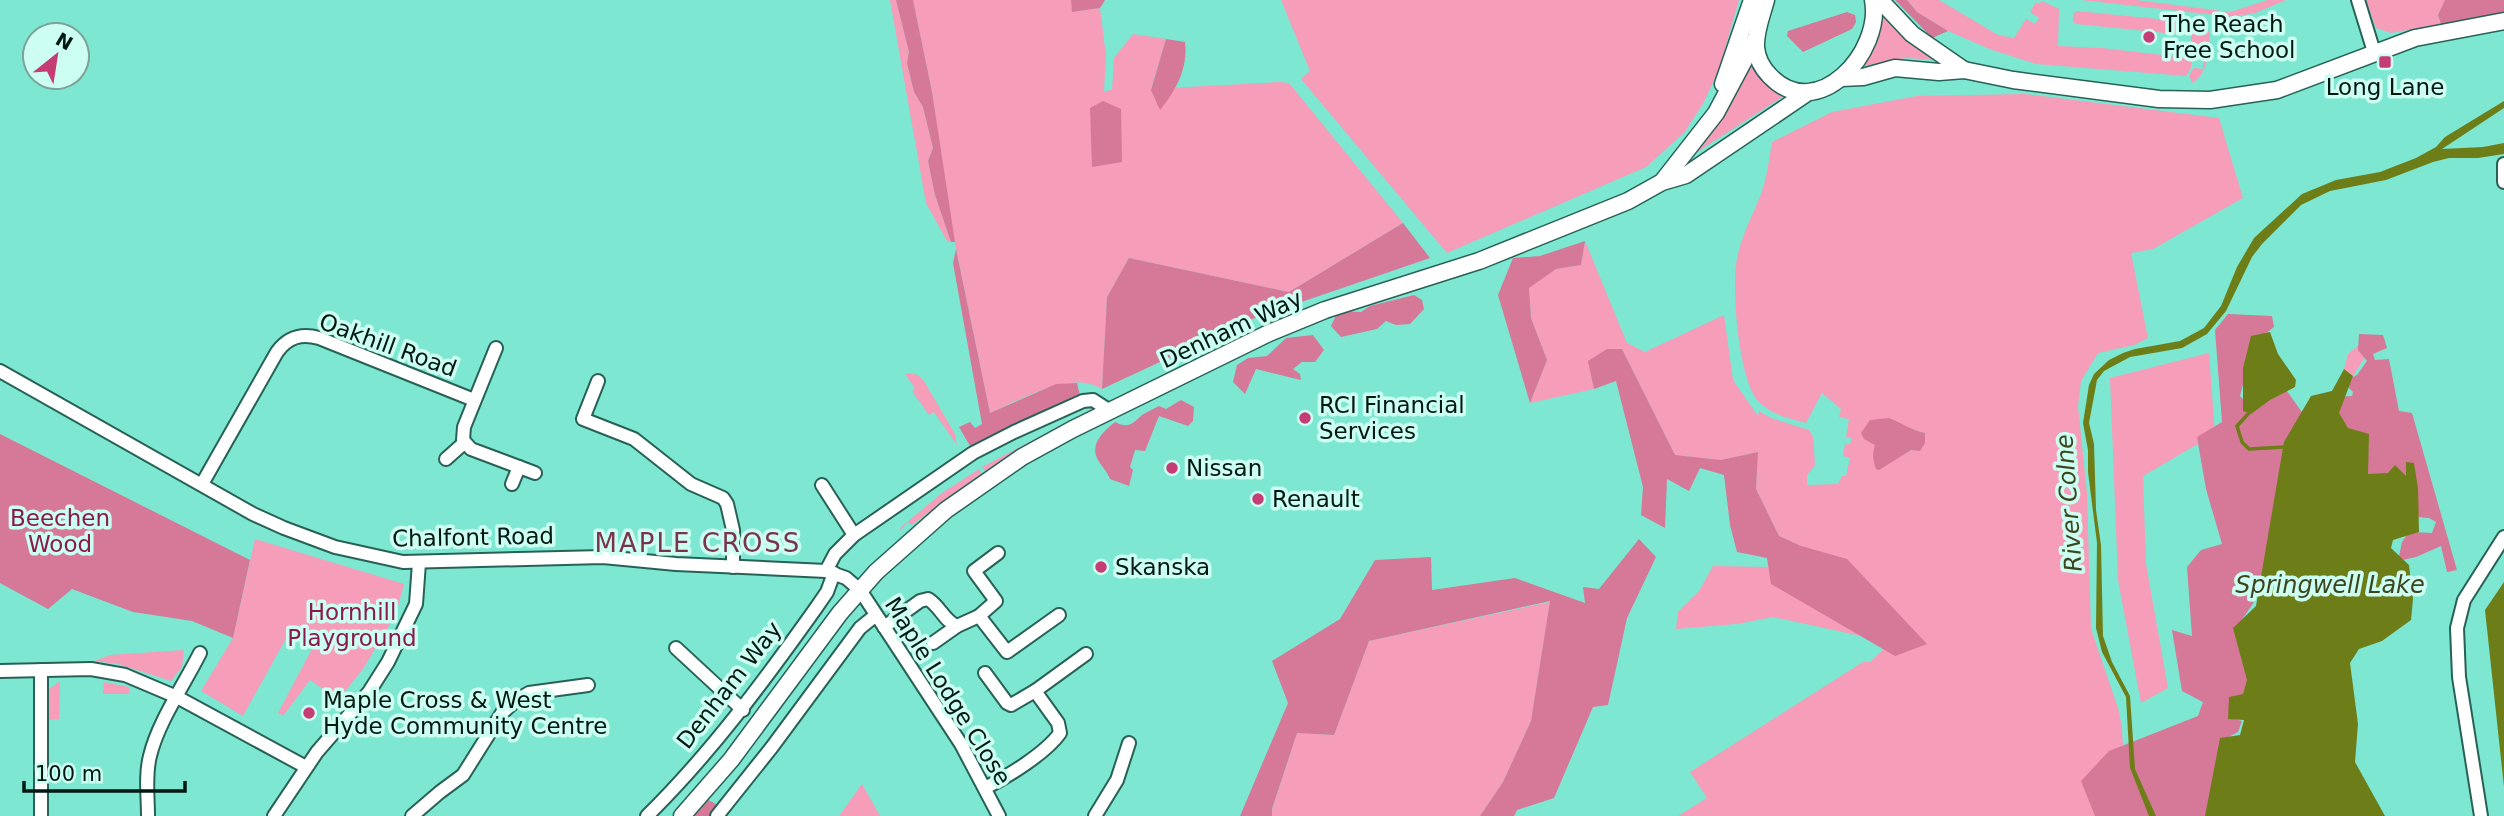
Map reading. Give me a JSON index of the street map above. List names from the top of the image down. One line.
{"streets":{"main road":["Denham Way"],"street":["Oakhill Road","Chalfont Road","Maple Lodge Close"]},"crossings":[["Denham Way","Chalfont Road"],["Denham Way","Maple Lodge Close"],["Oakhill Road","Chalfont Road"]],"districts":["MAPLE CROSS"],"water":["River Colne","Springwell Lake"],"parks":["Beechen Wood","Hornhill Playground"],"places":{"other":["The Reach Free School","RCI Financial Services","Nissan","Renault","Skanska","Maple Cross & West Hyde Community Centre"],"transit":["Long Lane"]},"scale_bar":"100 m","north":"top right"}
